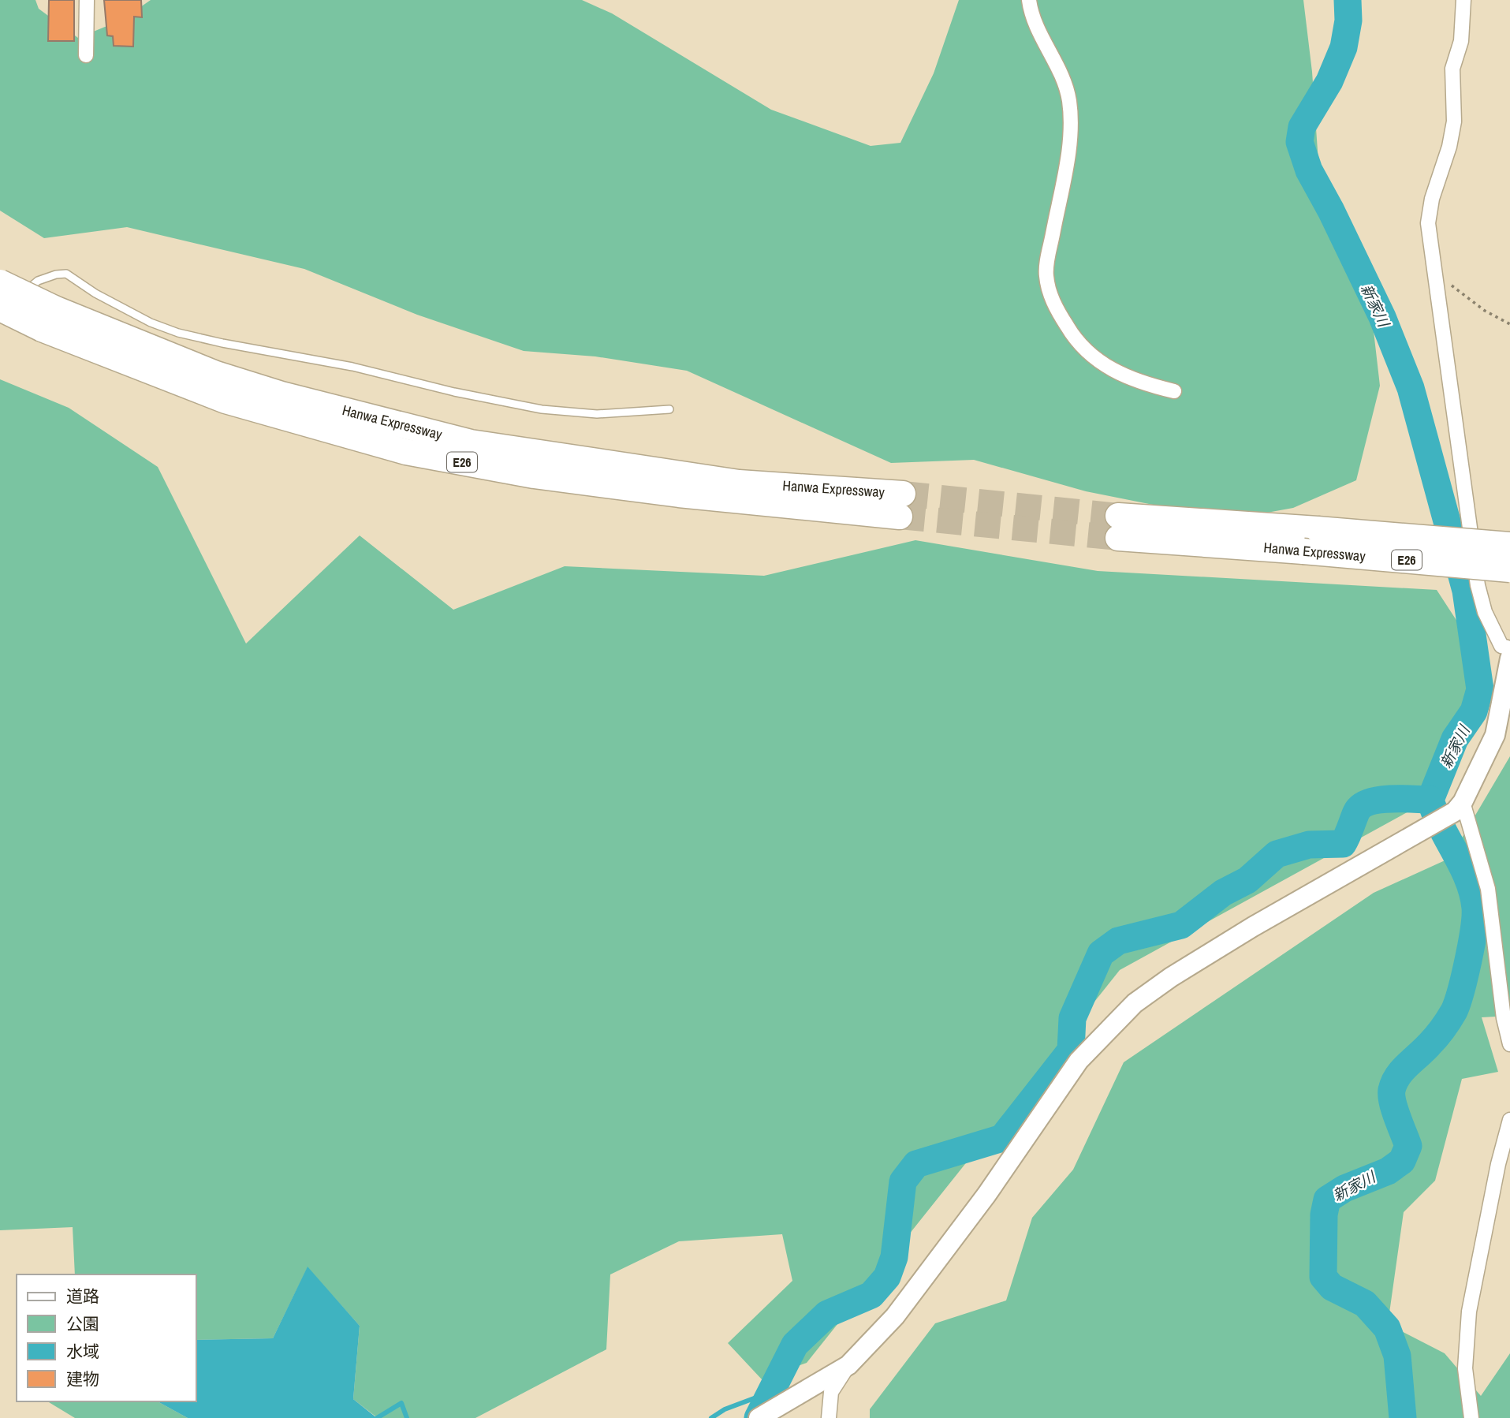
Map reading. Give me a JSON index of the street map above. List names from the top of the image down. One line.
{"streets":{"highway":["Hanwa Expressway","E26"]},"water":["新家川"],"legend":["道路","公園","水域","建物"]}
